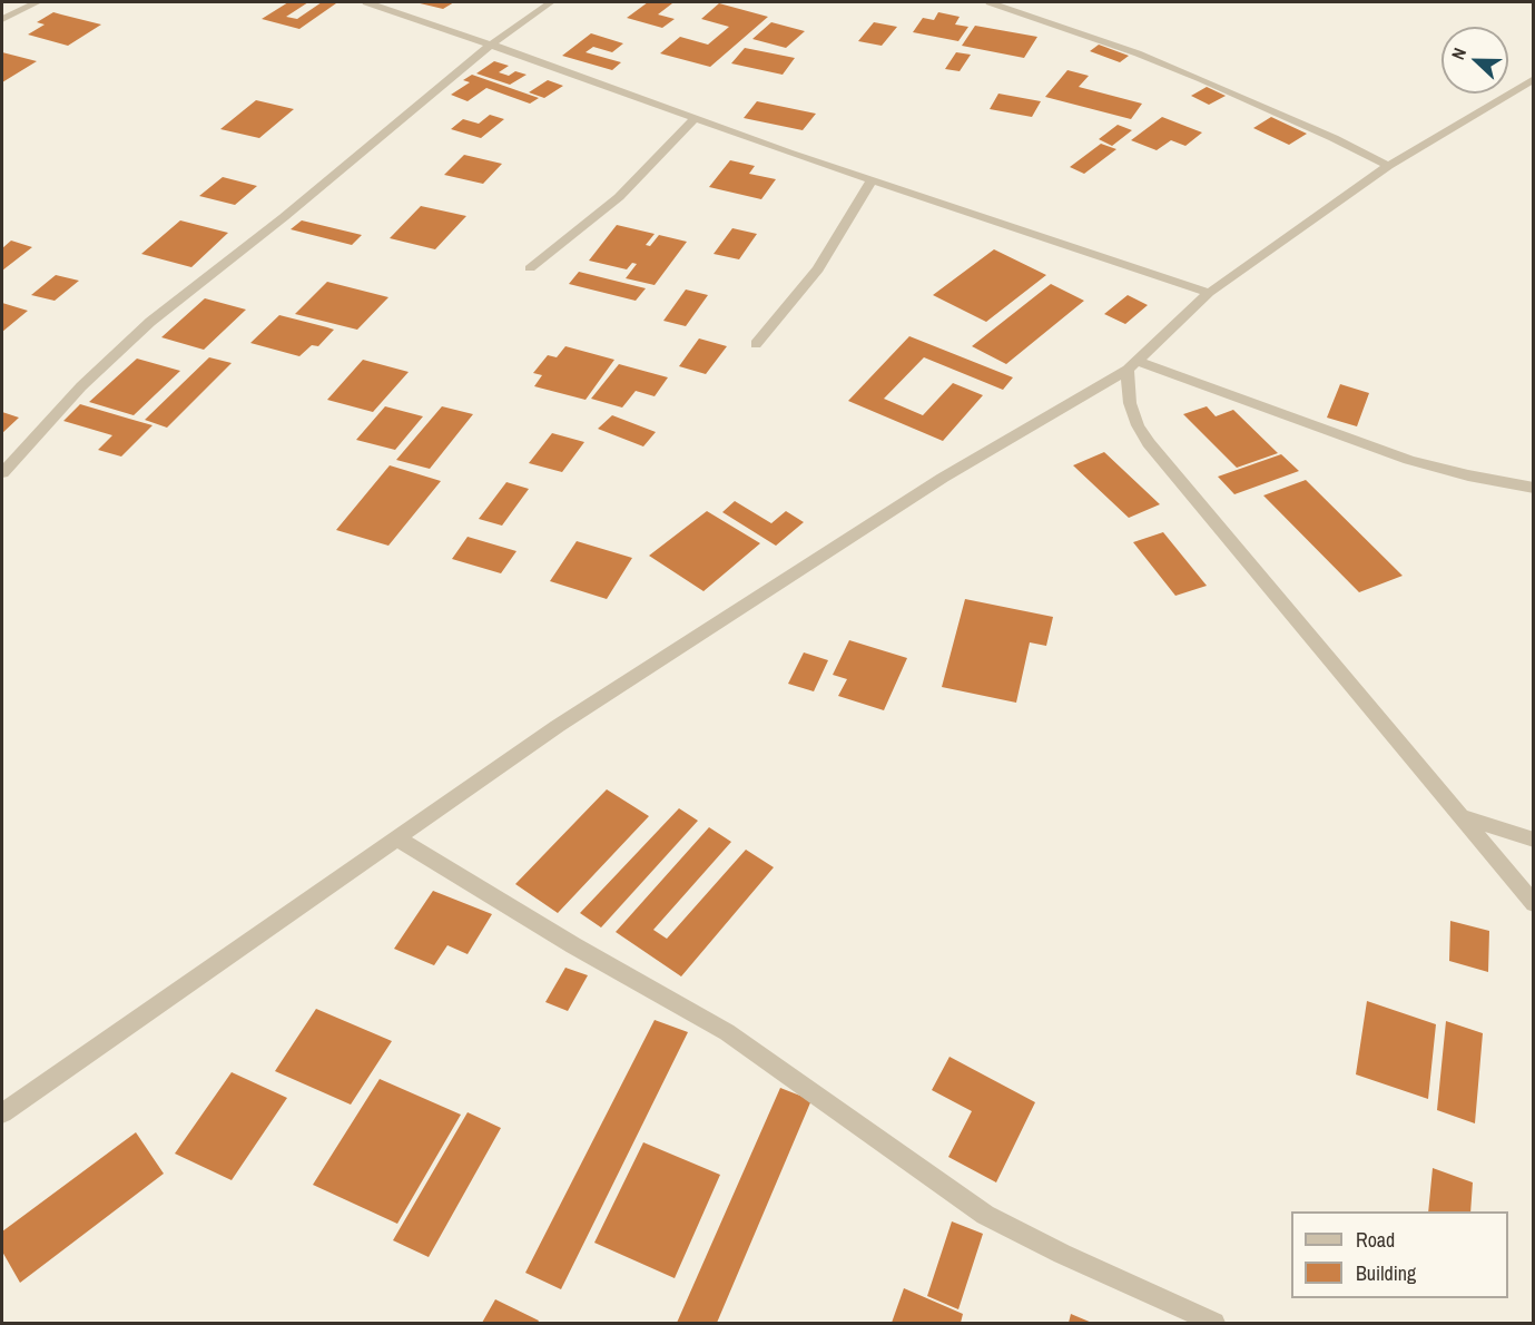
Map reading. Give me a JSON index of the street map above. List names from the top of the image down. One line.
{"legend":["Road","Building"],"north":"left"}
